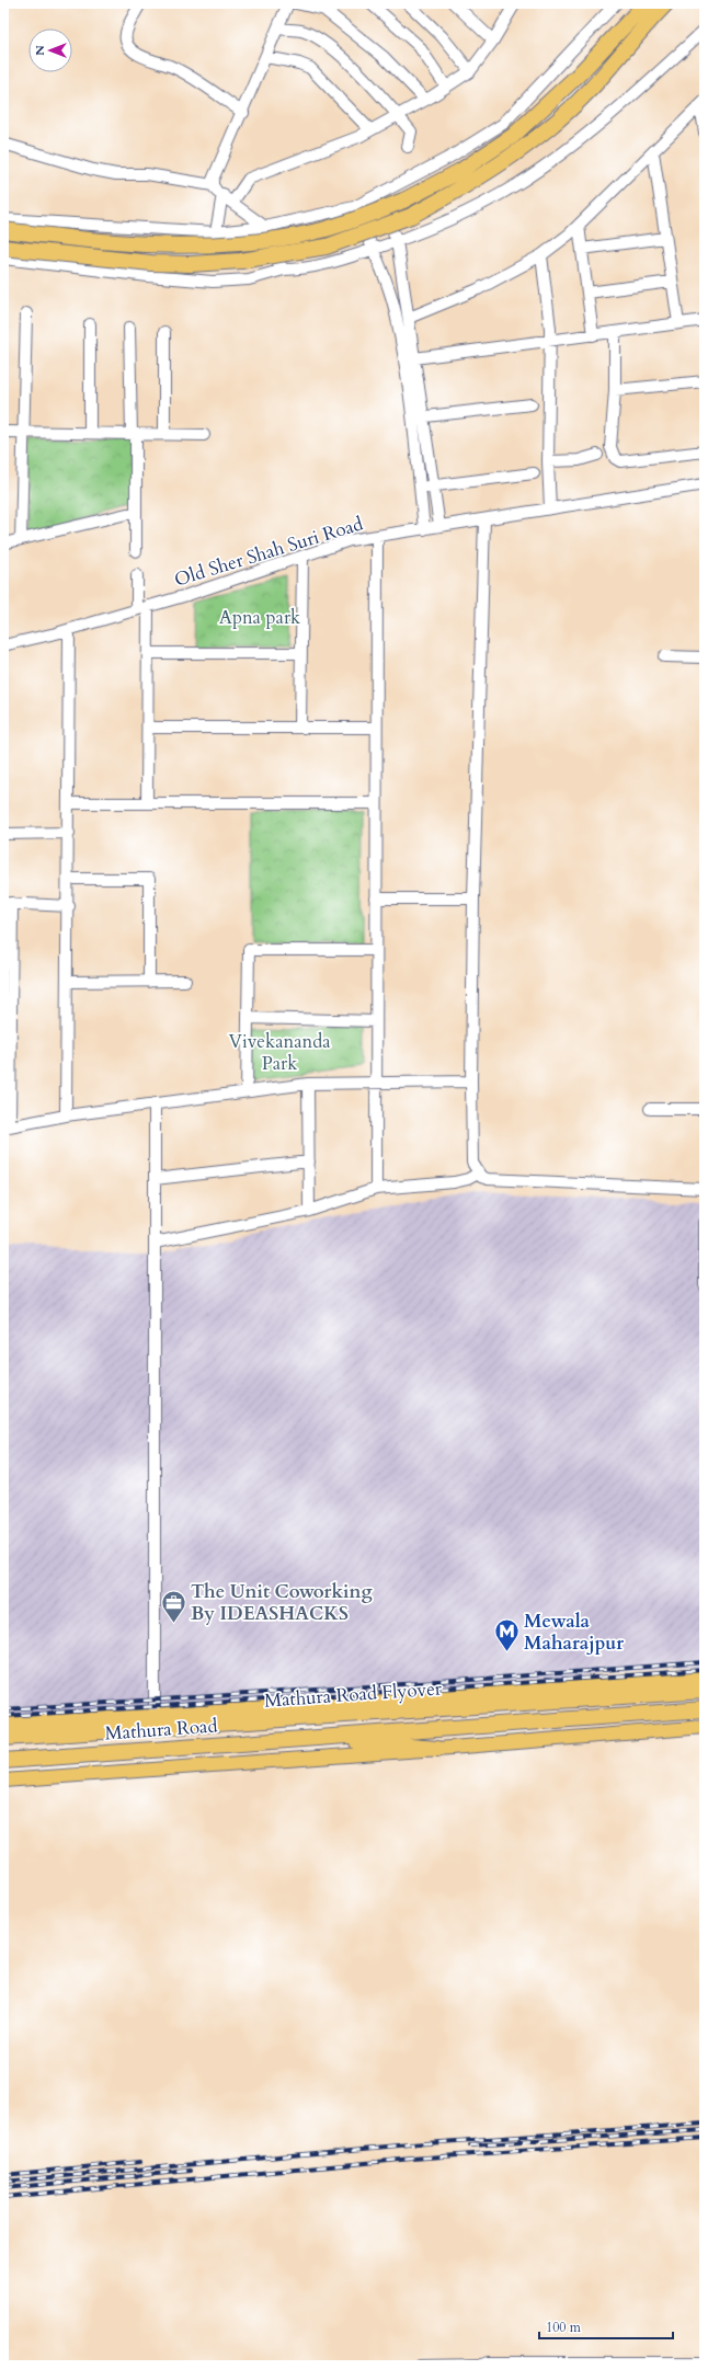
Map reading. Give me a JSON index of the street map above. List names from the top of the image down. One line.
{"streets":{"highway":["Mathura Road Flyover","Mathura Road"],"street":["Old Sher Shah Suri Road"]},"parks":["Apna park","Vivekananda Park"],"places":{"office":["The Unit Coworking By IDEASHACKS"],"metro station":["Mewala Maharajpur"]},"scale_bar":"100 m","north":"left"}
